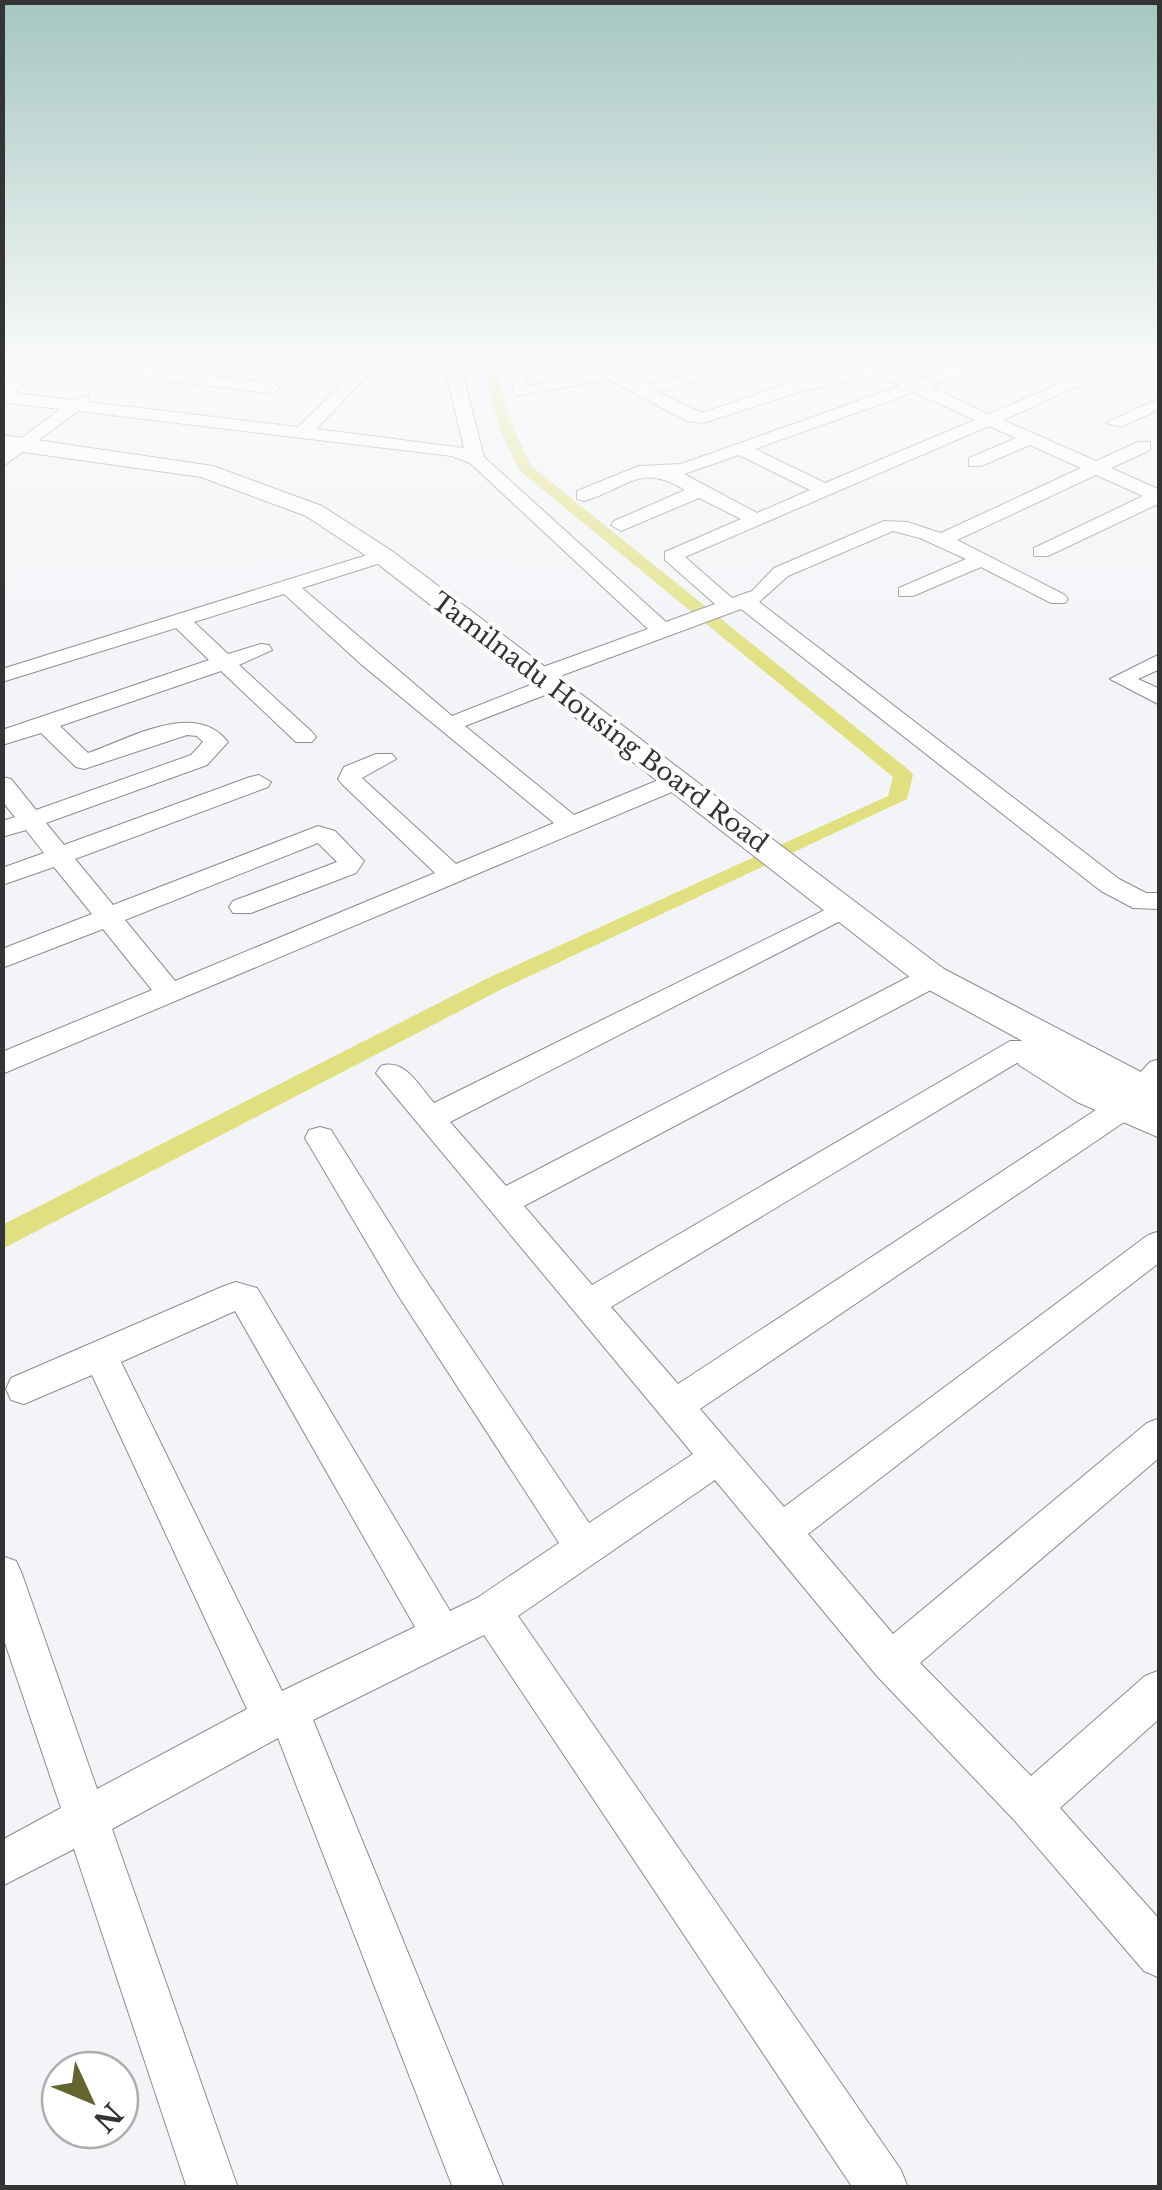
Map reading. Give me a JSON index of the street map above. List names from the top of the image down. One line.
{"streets":{"street":["Tamilnadu Housing Board Road"]},"north":"bottom right"}
